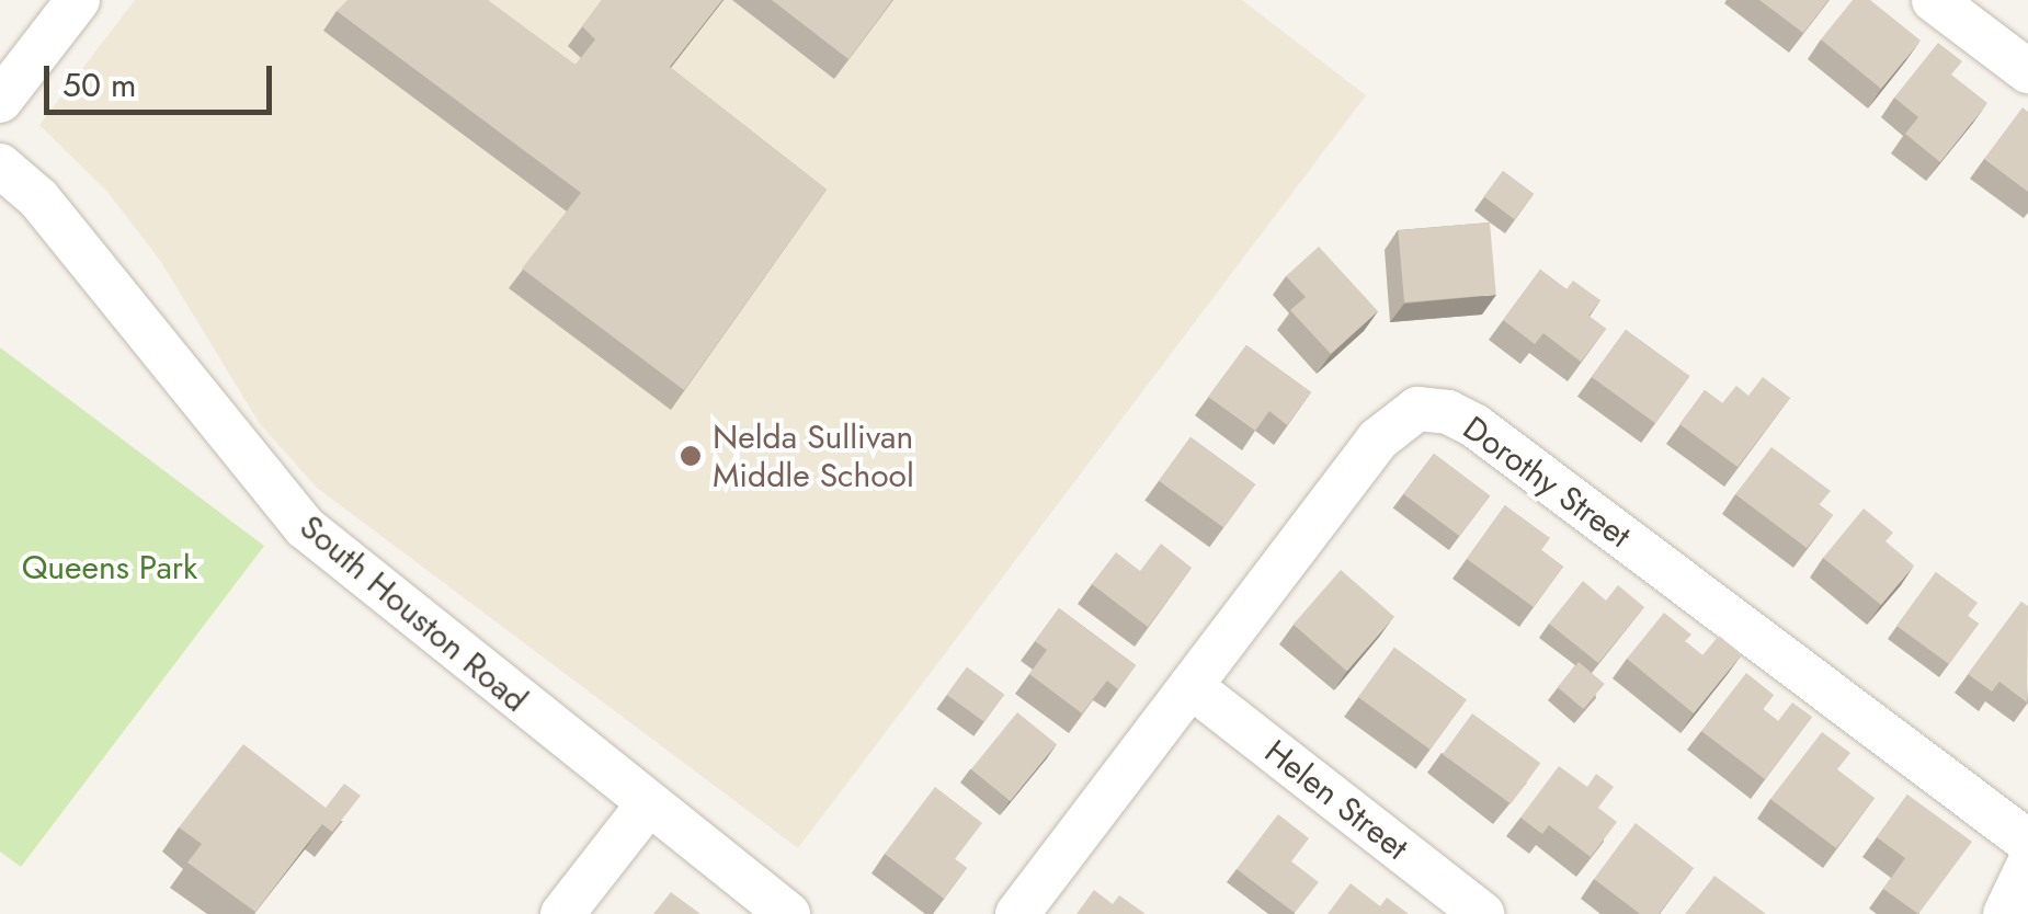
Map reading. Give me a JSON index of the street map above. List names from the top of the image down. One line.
{"streets":{"street":["Dorothy Street","South Houston Road","Helen Street"]},"crossings":[["Dorothy Street","Helen Street"]],"parks":["Queens Park"],"places":["Nelda Sullivan Middle School"],"scale_bar":"50 m"}
